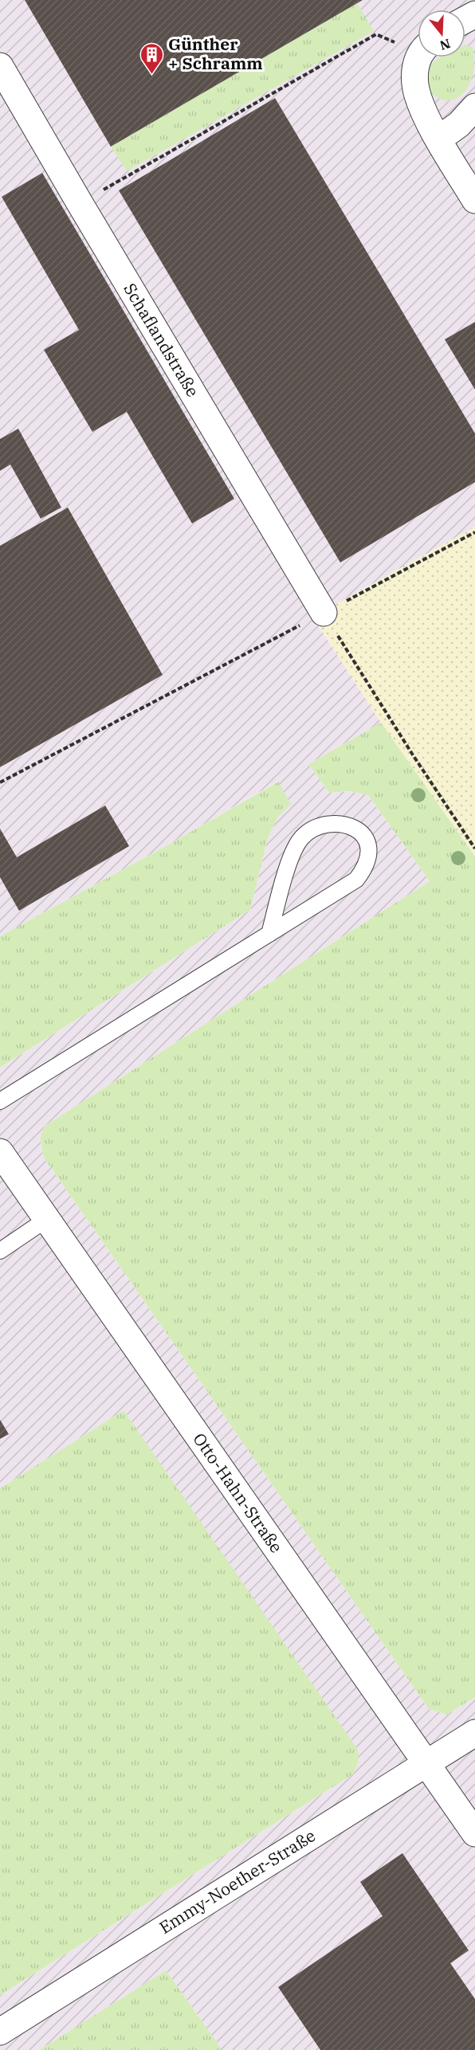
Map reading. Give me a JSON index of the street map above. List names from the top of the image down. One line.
{"streets":{"street":["Schaflandstraße","Otto-Hahn-Straße","Emmy-Noether-Straße"]},"crossings":[["Otto-Hahn-Straße","Emmy-Noether-Straße"]],"places":{"building":["Günther + Schramm"]},"north":"bottom"}
